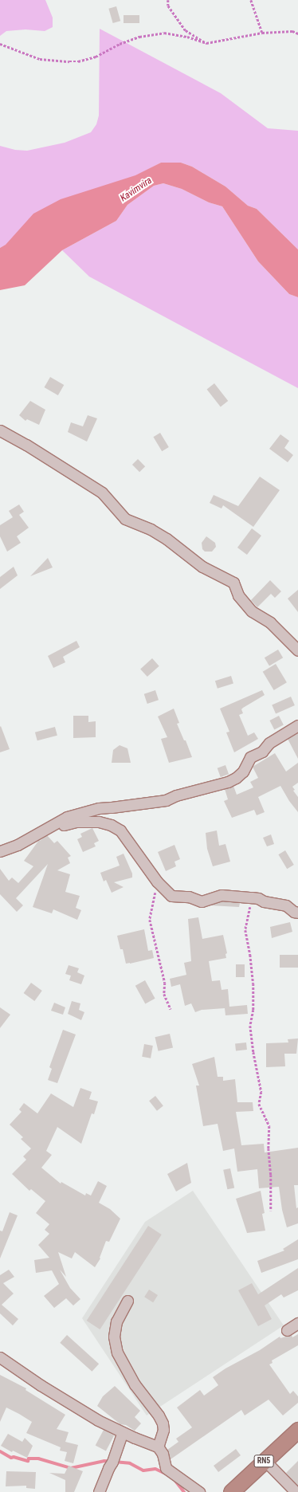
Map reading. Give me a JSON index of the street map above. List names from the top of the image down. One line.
{"streets":{"highway":["RN5"]},"water":["Kavimvira"]}
